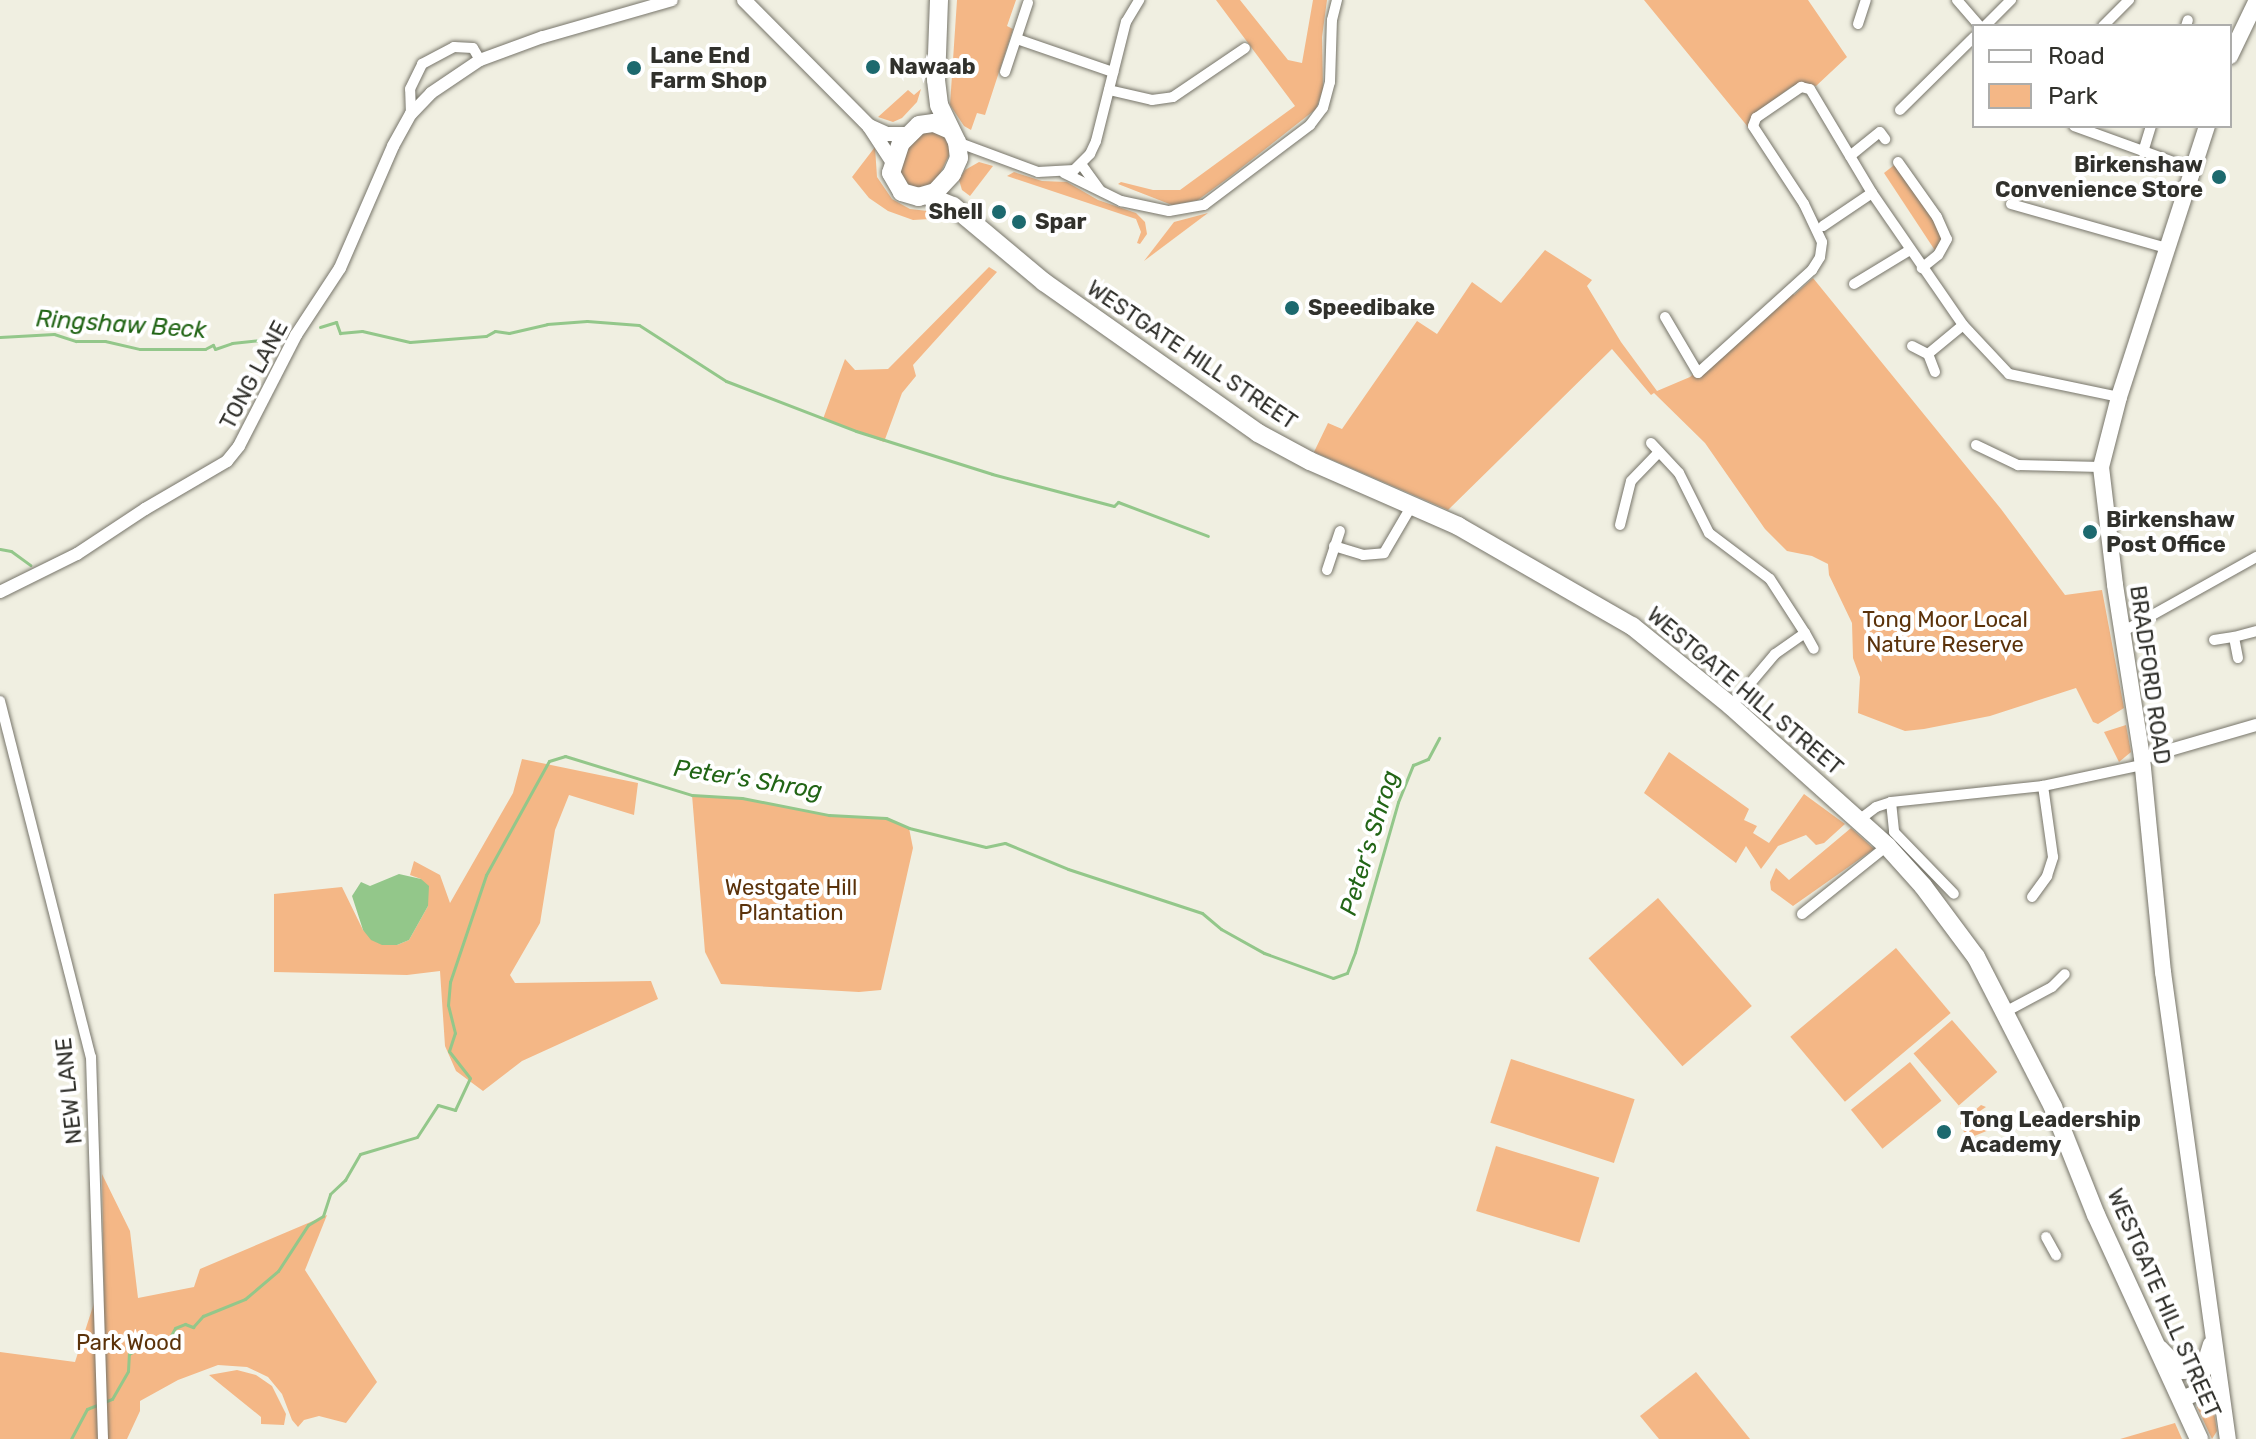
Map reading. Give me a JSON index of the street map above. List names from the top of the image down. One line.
{"streets":{"highway":["WESTGATE HILL STREET"],"main road":["BRADFORD ROAD"],"street":["TONG LANE","NEW LANE"]},"water":["Ringshaw Beck","Peter's Shrog"],"parks":["Tong Moor Local Nature Reserve","Westgate Hill Plantation","Park Wood"],"places":["Nawaab","Lane End Farm Shop","Birkenshaw Convenience Store","Shell","Spar","Speedibake","Birkenshaw Post Office","Tong Leadership Academy"],"legend":["Road","Park"]}
